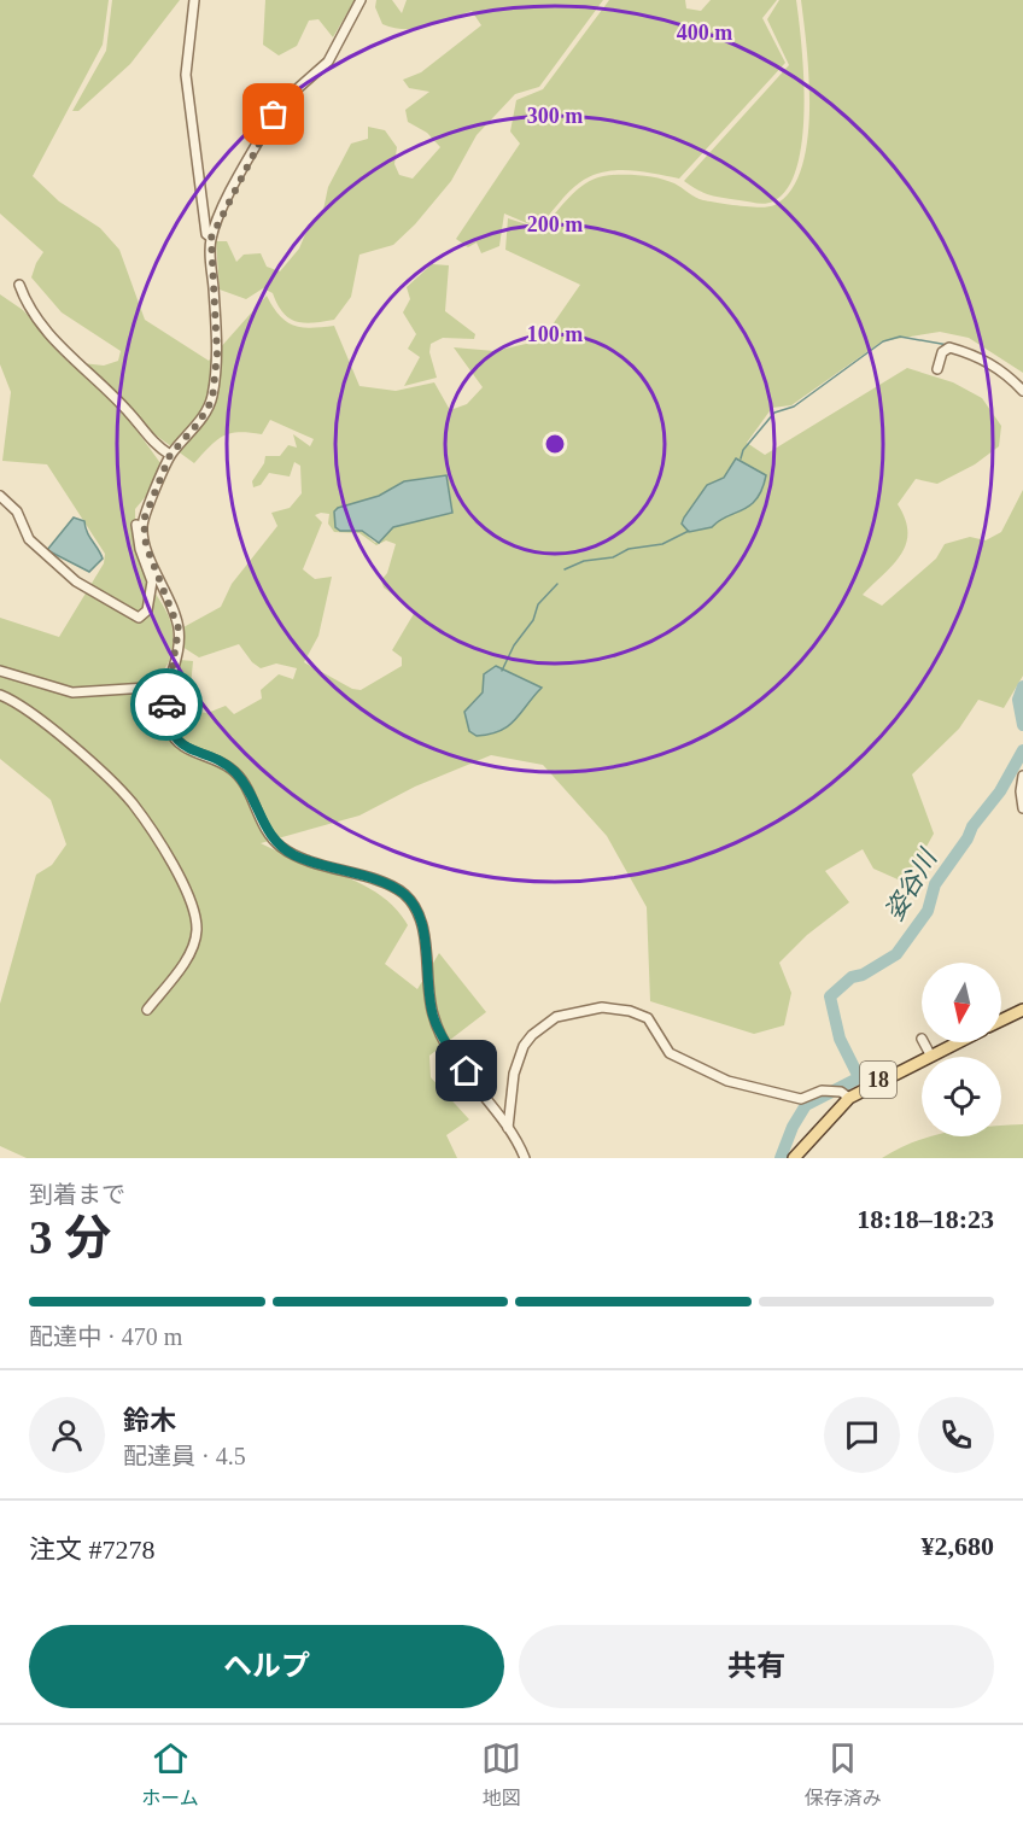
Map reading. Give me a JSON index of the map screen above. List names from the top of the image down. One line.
{"streets":{"main road":["18"]},"water":["姿谷川"],"north":"bottom","page":{"heading":["3 分","到着まで","18:18–18:23"],"panel":["鈴木","配達員 · 4.5","注文 #7278","¥2,680"],"bar":"配達中 · 470 m","buttons":["ヘルプ","共有"],"tabs":["ホーム","地図","保存済み"]},"rings":["400 m","300 m","200 m","100 m"]}
